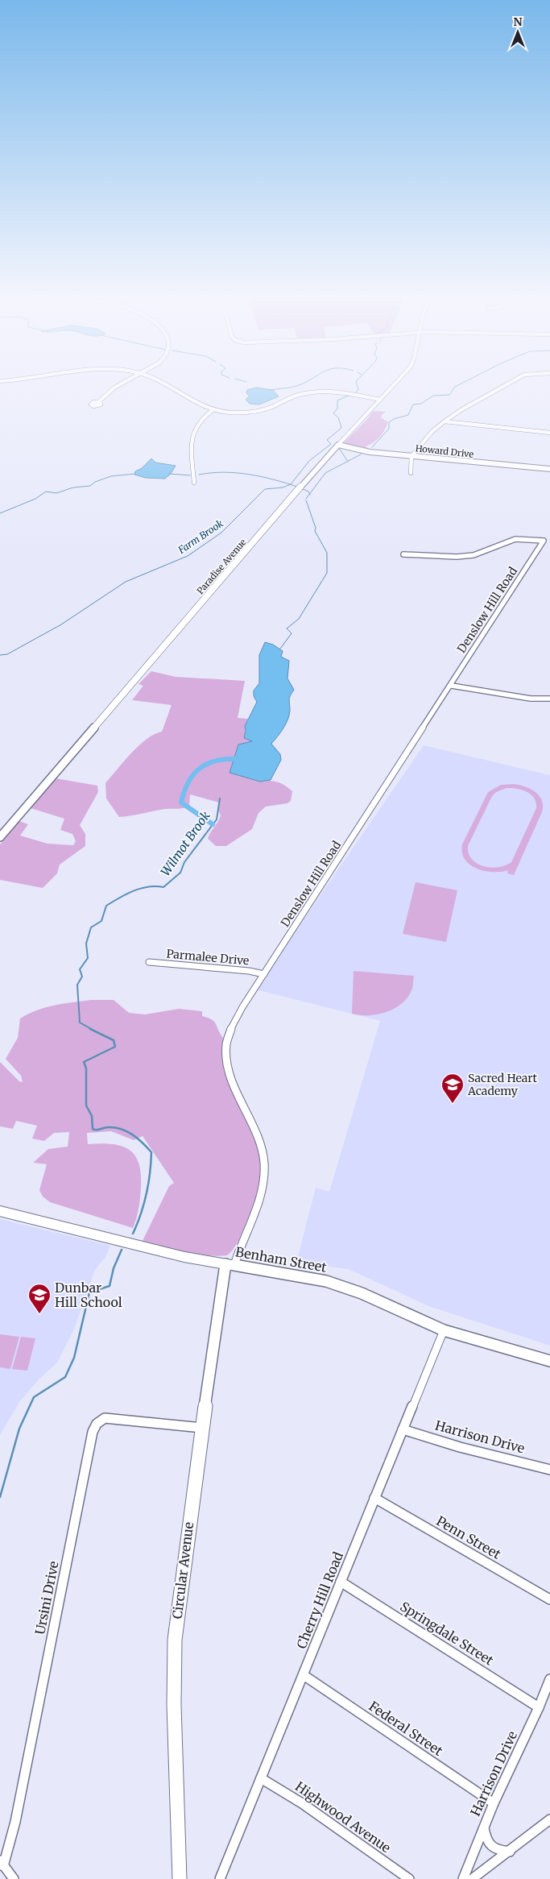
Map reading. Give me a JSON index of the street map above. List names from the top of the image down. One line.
{"streets":{"main road":["Benham Street","Circular Avenue"],"street":["Howard Drive","Paradise Avenue","Denslow Hill Road","Parmalee Drive","Harrison Drive","Penn Street","Ursini Drive","Cherry Hill Road","Springdale Street","Federal Street","Highwood Avenue"]},"crossings":[["Howard Drive","Paradise Avenue"],["Denslow Hill Road","Parmalee Drive"],["Denslow Hill Road","Benham Street"],["Denslow Hill Road","Circular Avenue"],["Benham Street","Circular Avenue"],["Benham Street","Cherry Hill Road"],["Harrison Drive","Cherry Hill Road"],["Harrison Drive","Springdale Street"],["Harrison Drive","Federal Street"],["Penn Street","Cherry Hill Road"],["Circular Avenue","Ursini Drive"],["Cherry Hill Road","Springdale Street"],["Cherry Hill Road","Federal Street"],["Cherry Hill Road","Highwood Avenue"]],"water":["Farm Brook","Wilmot Brook"],"places":{"school or university":["Sacred Heart Academy","Dunbar Hill School"]},"north":"top"}
